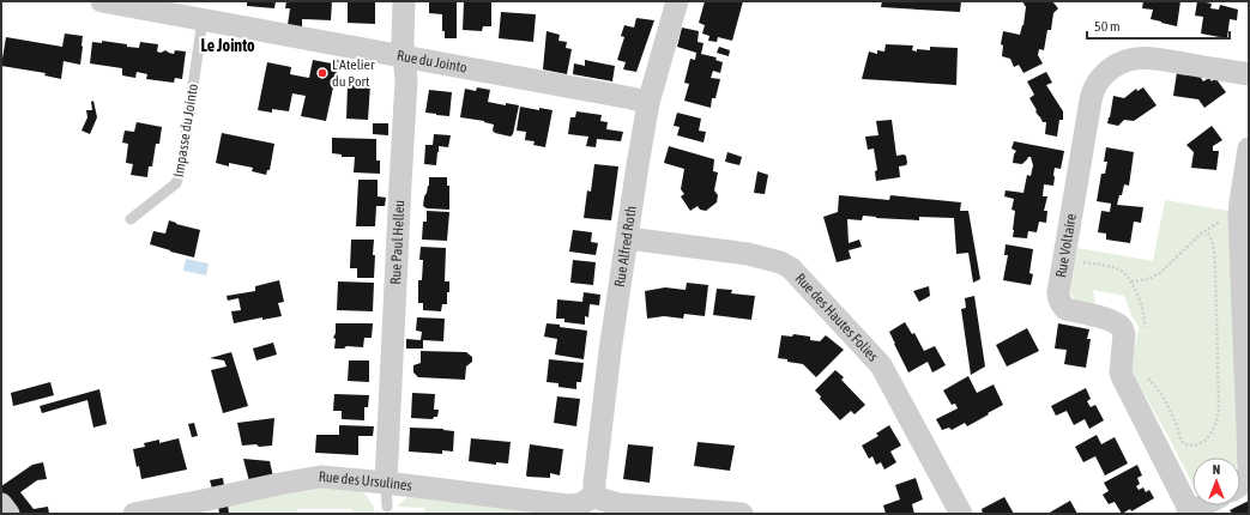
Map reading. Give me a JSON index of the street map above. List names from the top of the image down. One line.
{"streets":{"street":["Rue du Jointo","Rue Paul Helleu","Rue Alfred Roth","Rue Voltaire","Rue des Hautes Folies","Rue des Ursulines"],"lane":["Impasse du Jointo"]},"crossings":[["Rue du Jointo","Impasse du Jointo"],["Rue du Jointo","Rue Paul Helleu"],["Rue du Jointo","Rue Alfred Roth"],["Rue Paul Helleu","Rue des Ursulines"],["Rue Alfred Roth","Rue des Hautes Folies"],["Rue Alfred Roth","Rue des Ursulines"]],"districts":["Le Jointo"],"places":["L'Atelier du Port"],"scale_bar":"50 m","north":"top"}
